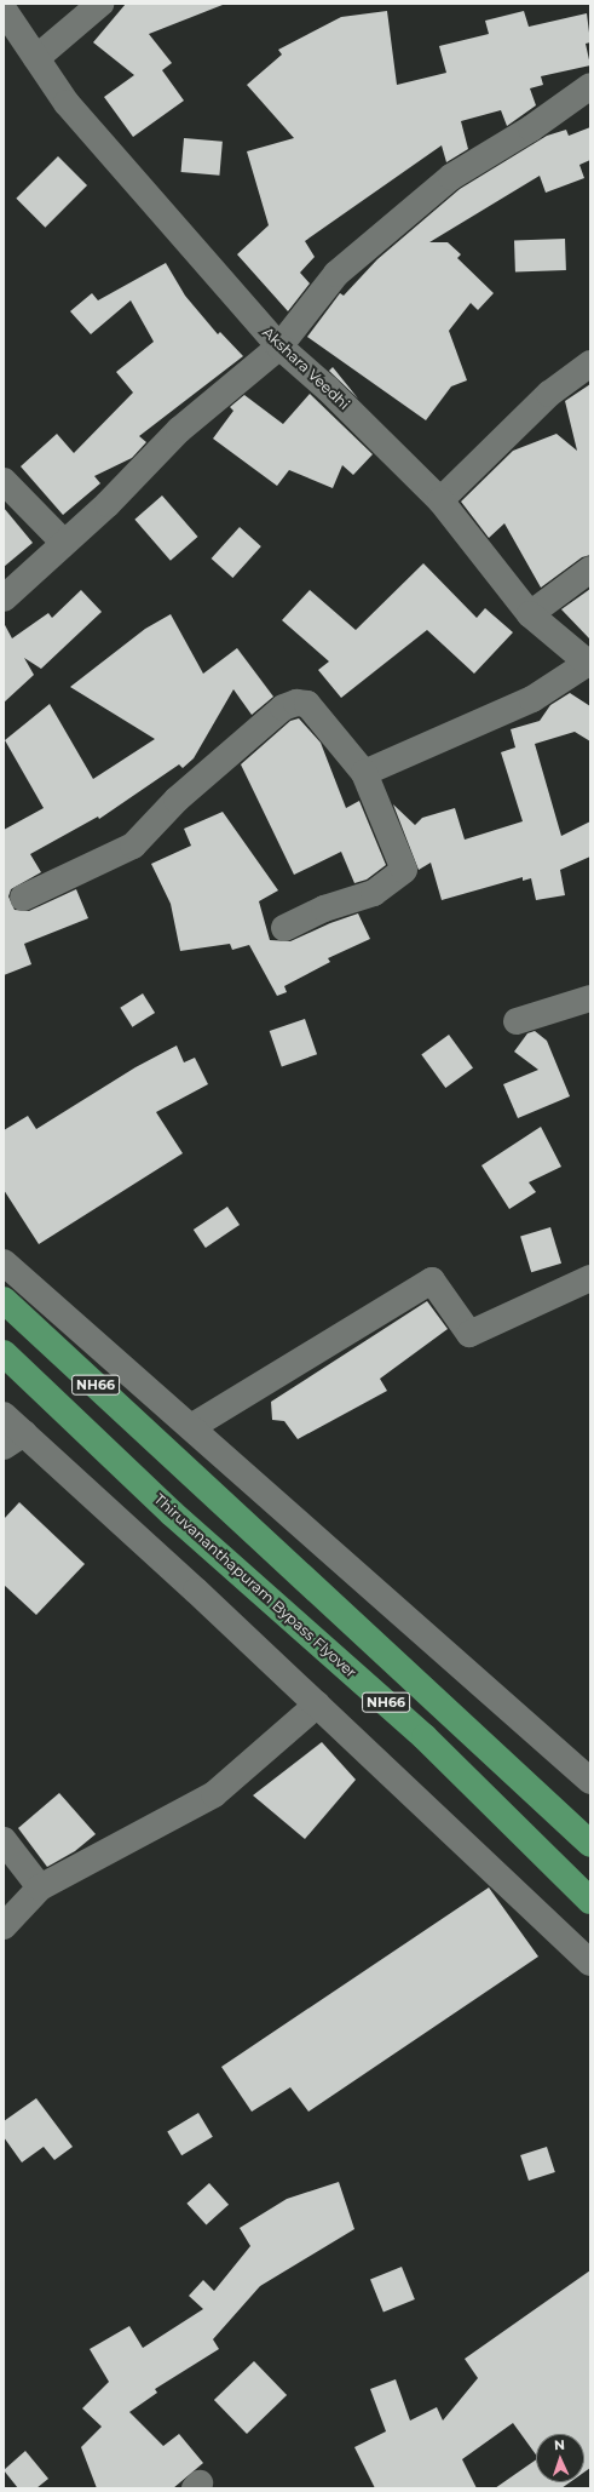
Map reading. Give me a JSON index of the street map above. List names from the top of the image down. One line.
{"streets":{"highway":["NH66","Thiruvananthapuram Bypass Flyover"],"street":["Akshara Veedhi"]},"north":"top"}
